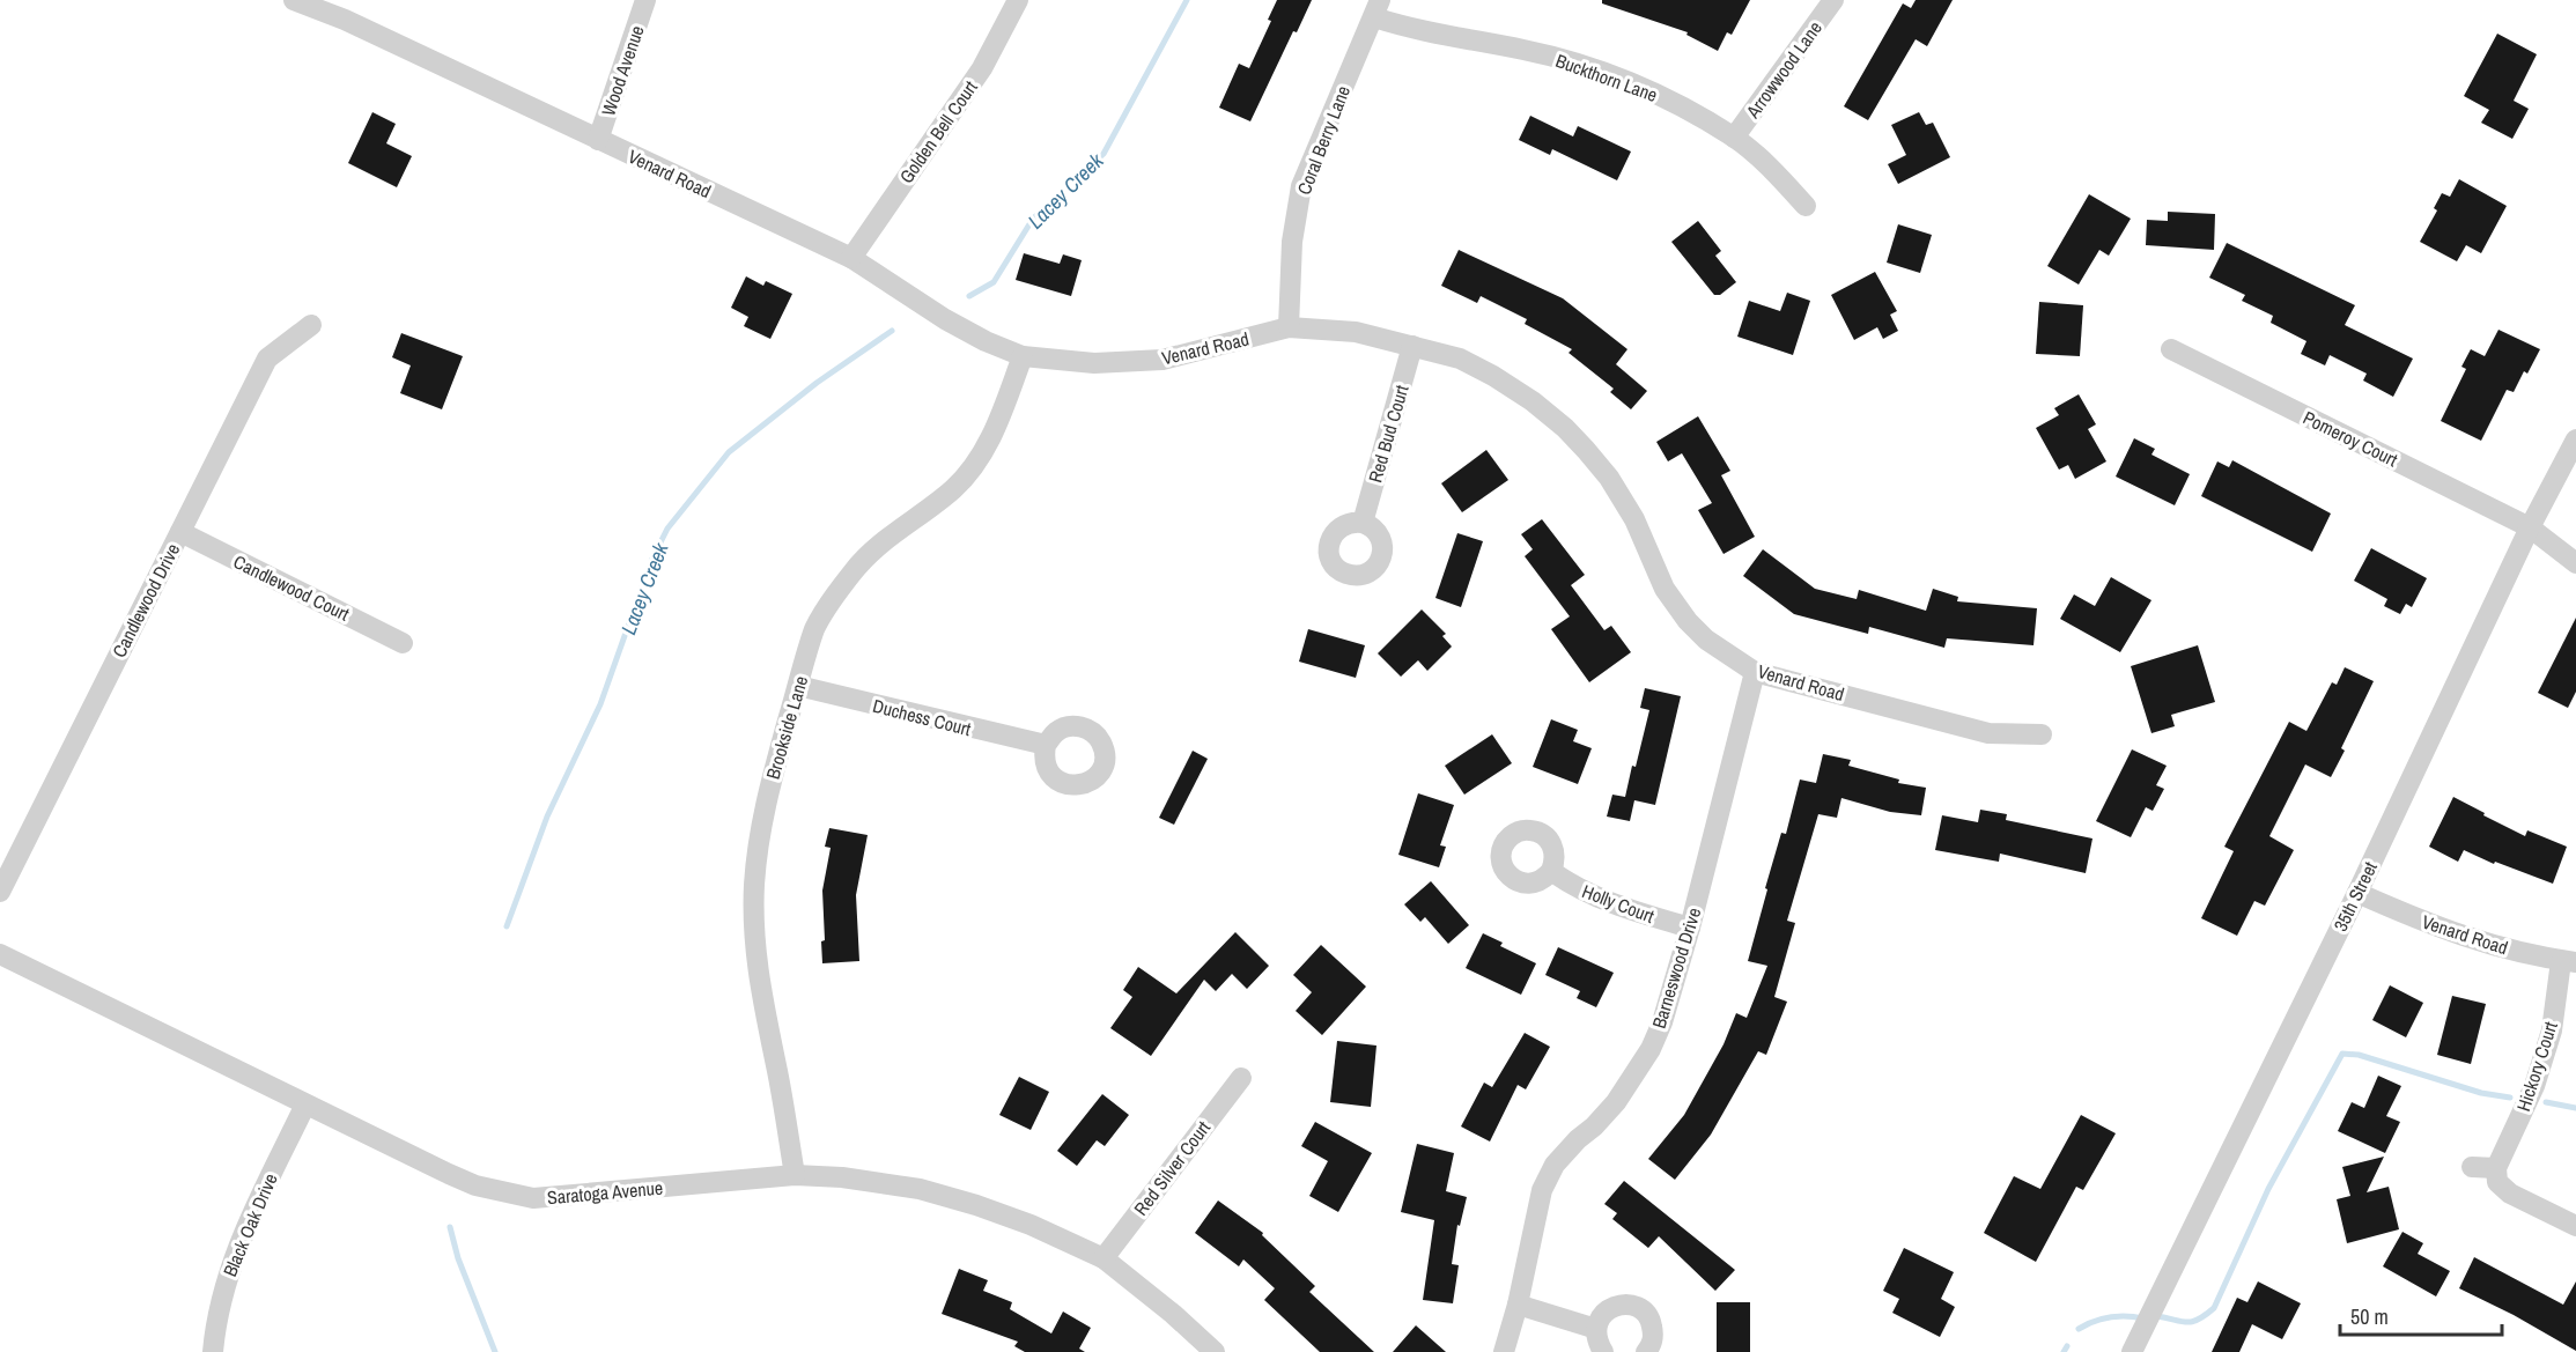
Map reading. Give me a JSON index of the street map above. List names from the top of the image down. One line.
{"streets":{"street":["Arrowwood Lane","Wood Avenue","Buckthorn Lane","Golden Bell Court","Coral Berry Lane","Venard Road","Red Bud Court","Pomeroy Court","Candlewood Court","Candlewood Drive","Duchess Court","Brookside Lane","35th Street","Holly Court","Barneswood Drive","Hickory Court","Red Silver Court","Saratoga Avenue","Black Oak Drive"]},"crossings":[["Arrowwood Lane","Buckthorn Lane"],["Wood Avenue","Venard Road"],["Buckthorn Lane","Coral Berry Lane"],["Golden Bell Court","Venard Road"],["Coral Berry Lane","Venard Road"],["Venard Road","Red Bud Court"],["Venard Road","Brookside Lane"],["Venard Road","35th Street"],["Venard Road","Barneswood Drive"],["Venard Road","Hickory Court"],["Pomeroy Court","35th Street"],["Candlewood Court","Candlewood Drive"],["Duchess Court","Brookside Lane"],["Brookside Lane","Saratoga Avenue"],["Holly Court","Barneswood Drive"],["Red Silver Court","Saratoga Avenue"],["Saratoga Avenue","Black Oak Drive"]],"water":["Lacey Creek"],"scale_bar":"50 m"}
